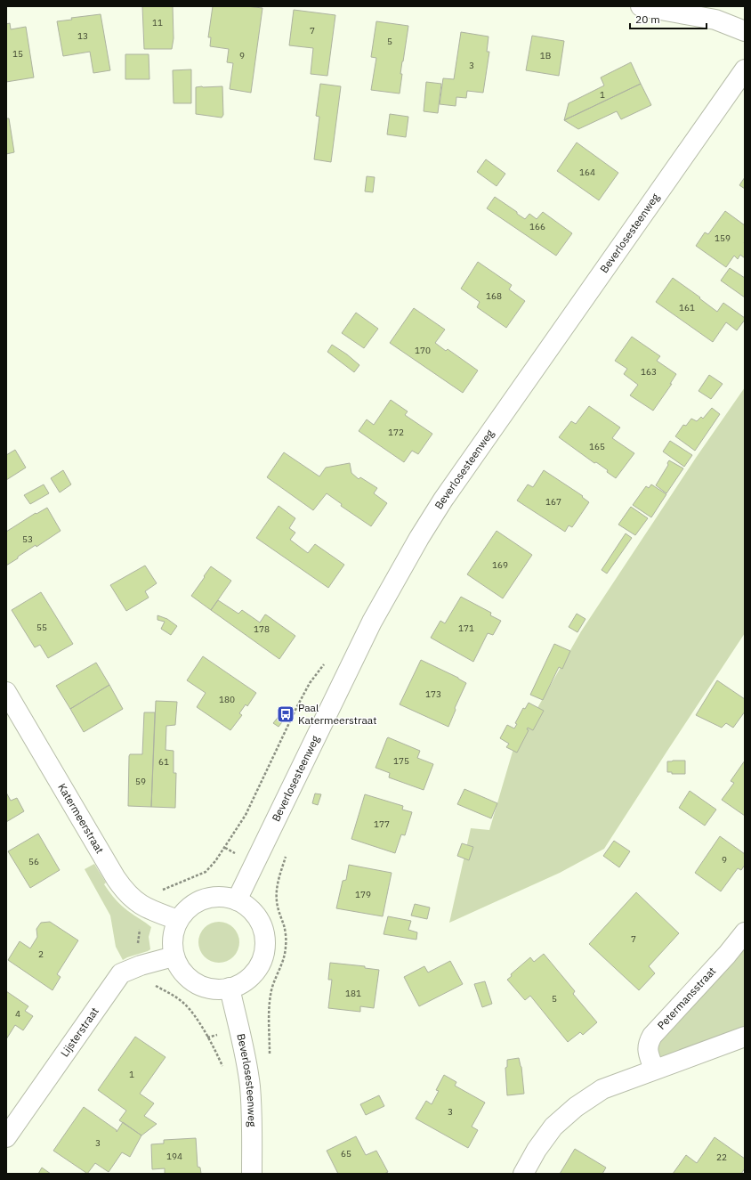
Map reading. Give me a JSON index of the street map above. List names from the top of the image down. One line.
{"streets":{"street":["Beverlosesteenweg","Katermeerstraat","Petermansstraat","Lijsterstraat"]},"crossings":[["Beverlosesteenweg","Katermeerstraat"],["Beverlosesteenweg","Lijsterstraat"],["Katermeerstraat","Lijsterstraat"]],"places":{"bus stop":["Paal Katermeerstraat"]},"house_numbers":["11","7","13","5","15","9","1B","3","1","164","166","159","168","161","170","163","172","165","167","53","169","55","171","178","173","180","175","61","59","177","9","56","179","7","2","181","5","4","1","3","3","65","194","22"],"scale_bar":"20 m"}
